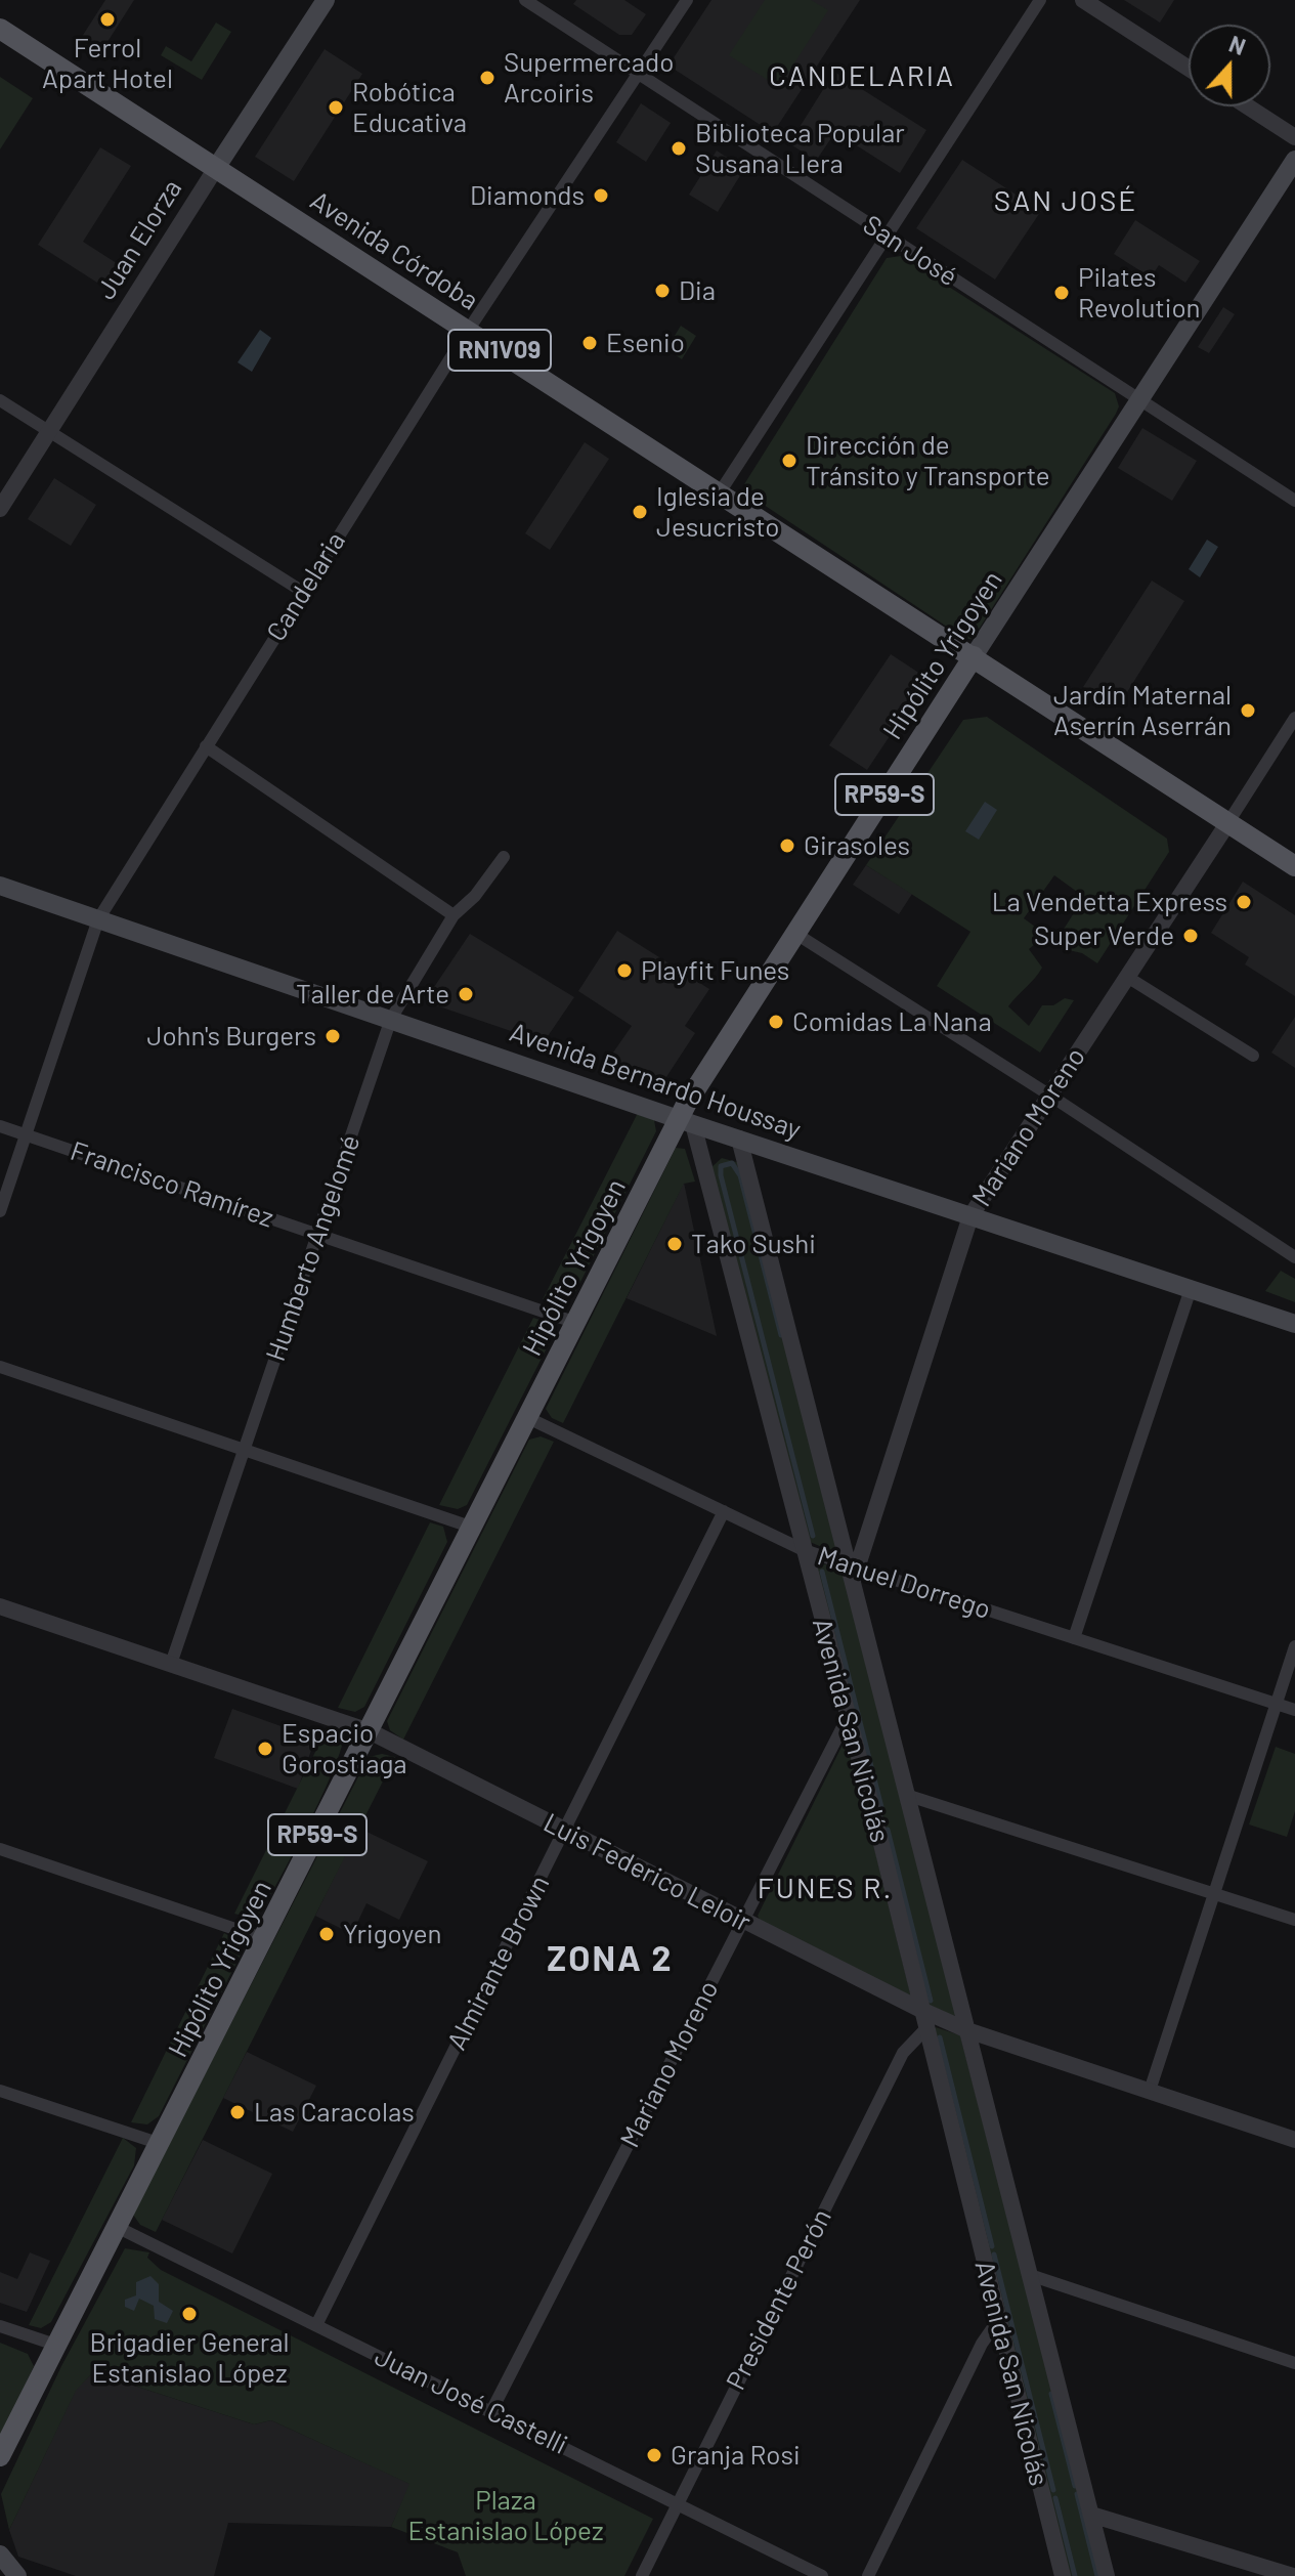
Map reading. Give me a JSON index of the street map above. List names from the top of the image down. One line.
{"streets":{"main road":["Juan Elorza","Avenida Córdoba","RN1V09","Hipólito Yrigoyen","RP59-S","Avenida Bernardo Houssay"],"street":["San José","Candelaria","Mariano Moreno","Francisco Ramírez","Humberto Angelomé","Manuel Dorrego","Avenida San Nicolás","Luis Federico Leloir","Almirante Brown","Presidente Perón","Juan José Castelli"]},"crossings":[["Juan Elorza","Avenida Córdoba"],["Avenida Córdoba","Candelaria"],["Avenida Córdoba","Hipólito Yrigoyen"],["Avenida Córdoba","Mariano Moreno"],["San José","Candelaria"],["San José","Hipólito Yrigoyen"],["Candelaria","Avenida Bernardo Houssay"],["Candelaria","Francisco Ramírez"],["Hipólito Yrigoyen","Avenida Bernardo Houssay"],["Hipólito Yrigoyen","Francisco Ramírez"],["Hipólito Yrigoyen","Manuel Dorrego"],["Hipólito Yrigoyen","Avenida San Nicolás"],["Hipólito Yrigoyen","Luis Federico Leloir"],["Hipólito Yrigoyen","Juan José Castelli"],["Avenida Bernardo Houssay","Mariano Moreno"],["Avenida Bernardo Houssay","Humberto Angelomé"],["Avenida Bernardo Houssay","Avenida San Nicolás"],["Mariano Moreno","Manuel Dorrego"],["Mariano Moreno","Avenida San Nicolás"],["Mariano Moreno","Luis Federico Leloir"],["Mariano Moreno","Juan José Castelli"],["Francisco Ramírez","Humberto Angelomé"],["Humberto Angelomé","Luis Federico Leloir"],["Manuel Dorrego","Avenida San Nicolás"],["Manuel Dorrego","Almirante Brown"],["Avenida San Nicolás","Luis Federico Leloir"],["Avenida San Nicolás","Presidente Perón"],["Luis Federico Leloir","Almirante Brown"],["Almirante Brown","Juan José Castelli"],["Presidente Perón","Juan José Castelli"]],"districts":["CANDELARIA","SAN JOSÉ","FUNES R.","ZONA 2"],"parks":["Plaza Estanislao López"],"places":["Ferrol Apart Hotel","Supermercado Arcoiris","Robótica Educativa","Biblioteca Popular Susana Llera","Diamonds","Dia","Pilates Revolution","Esenio","Dirección de Tránsito y Transporte","Iglesia de Jesucristo","Jardín Maternal Aserrín Aserrán","Girasoles","La Vendetta Express","Super Verde","Playfit Funes","Taller de Arte","Comidas La Nana","John's Burgers","Tako Sushi","Espacio Gorostiaga","Yrigoyen","Las Caracolas","Brigadier General Estanislao López","Granja Rosi"],"north":"top"}
